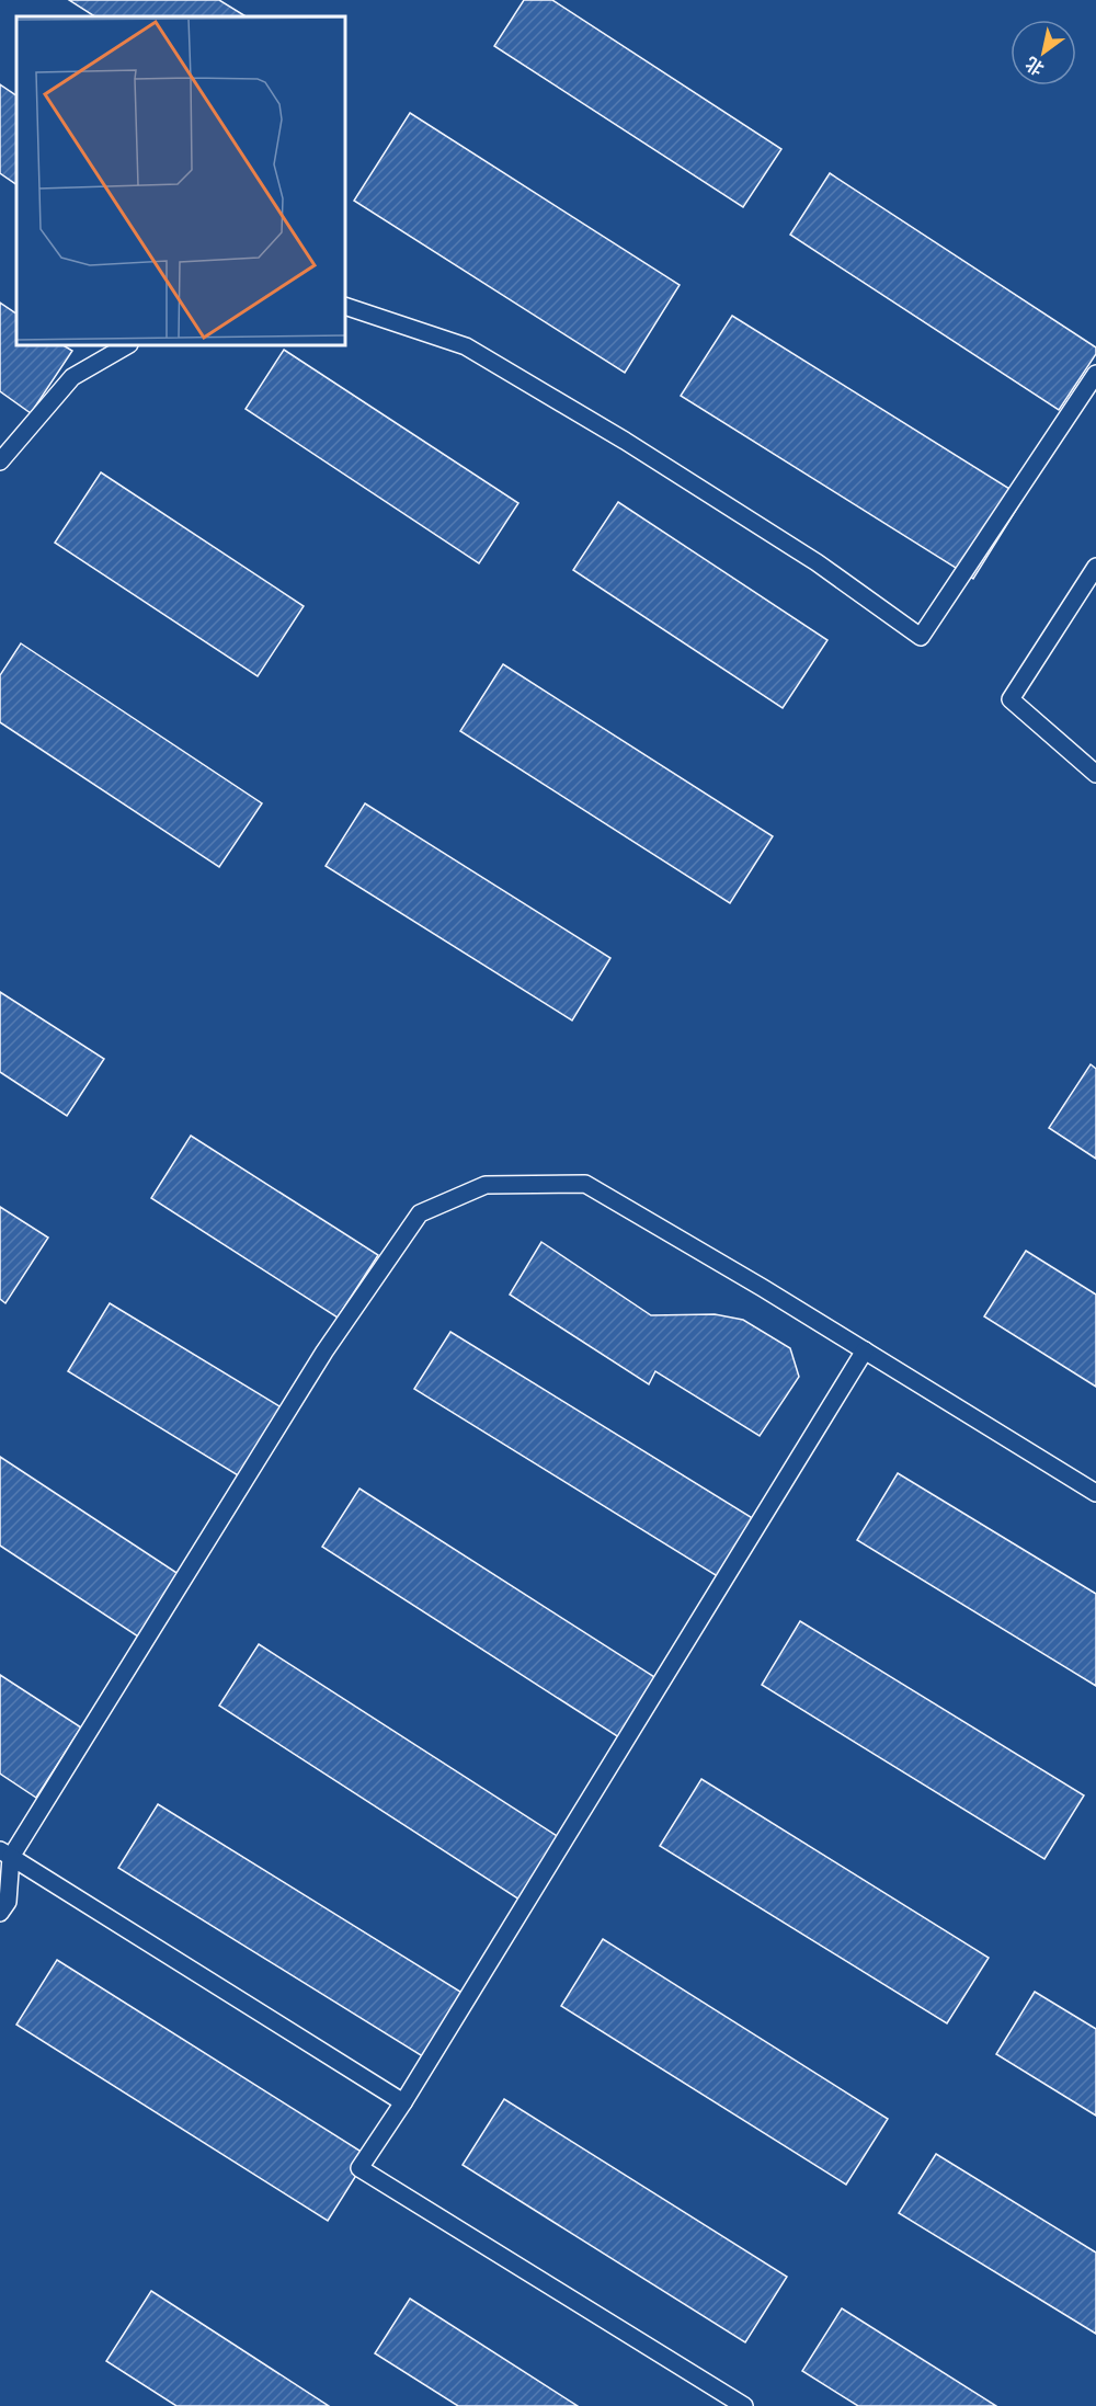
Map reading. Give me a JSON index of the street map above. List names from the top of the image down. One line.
{"north":"bottom left"}
